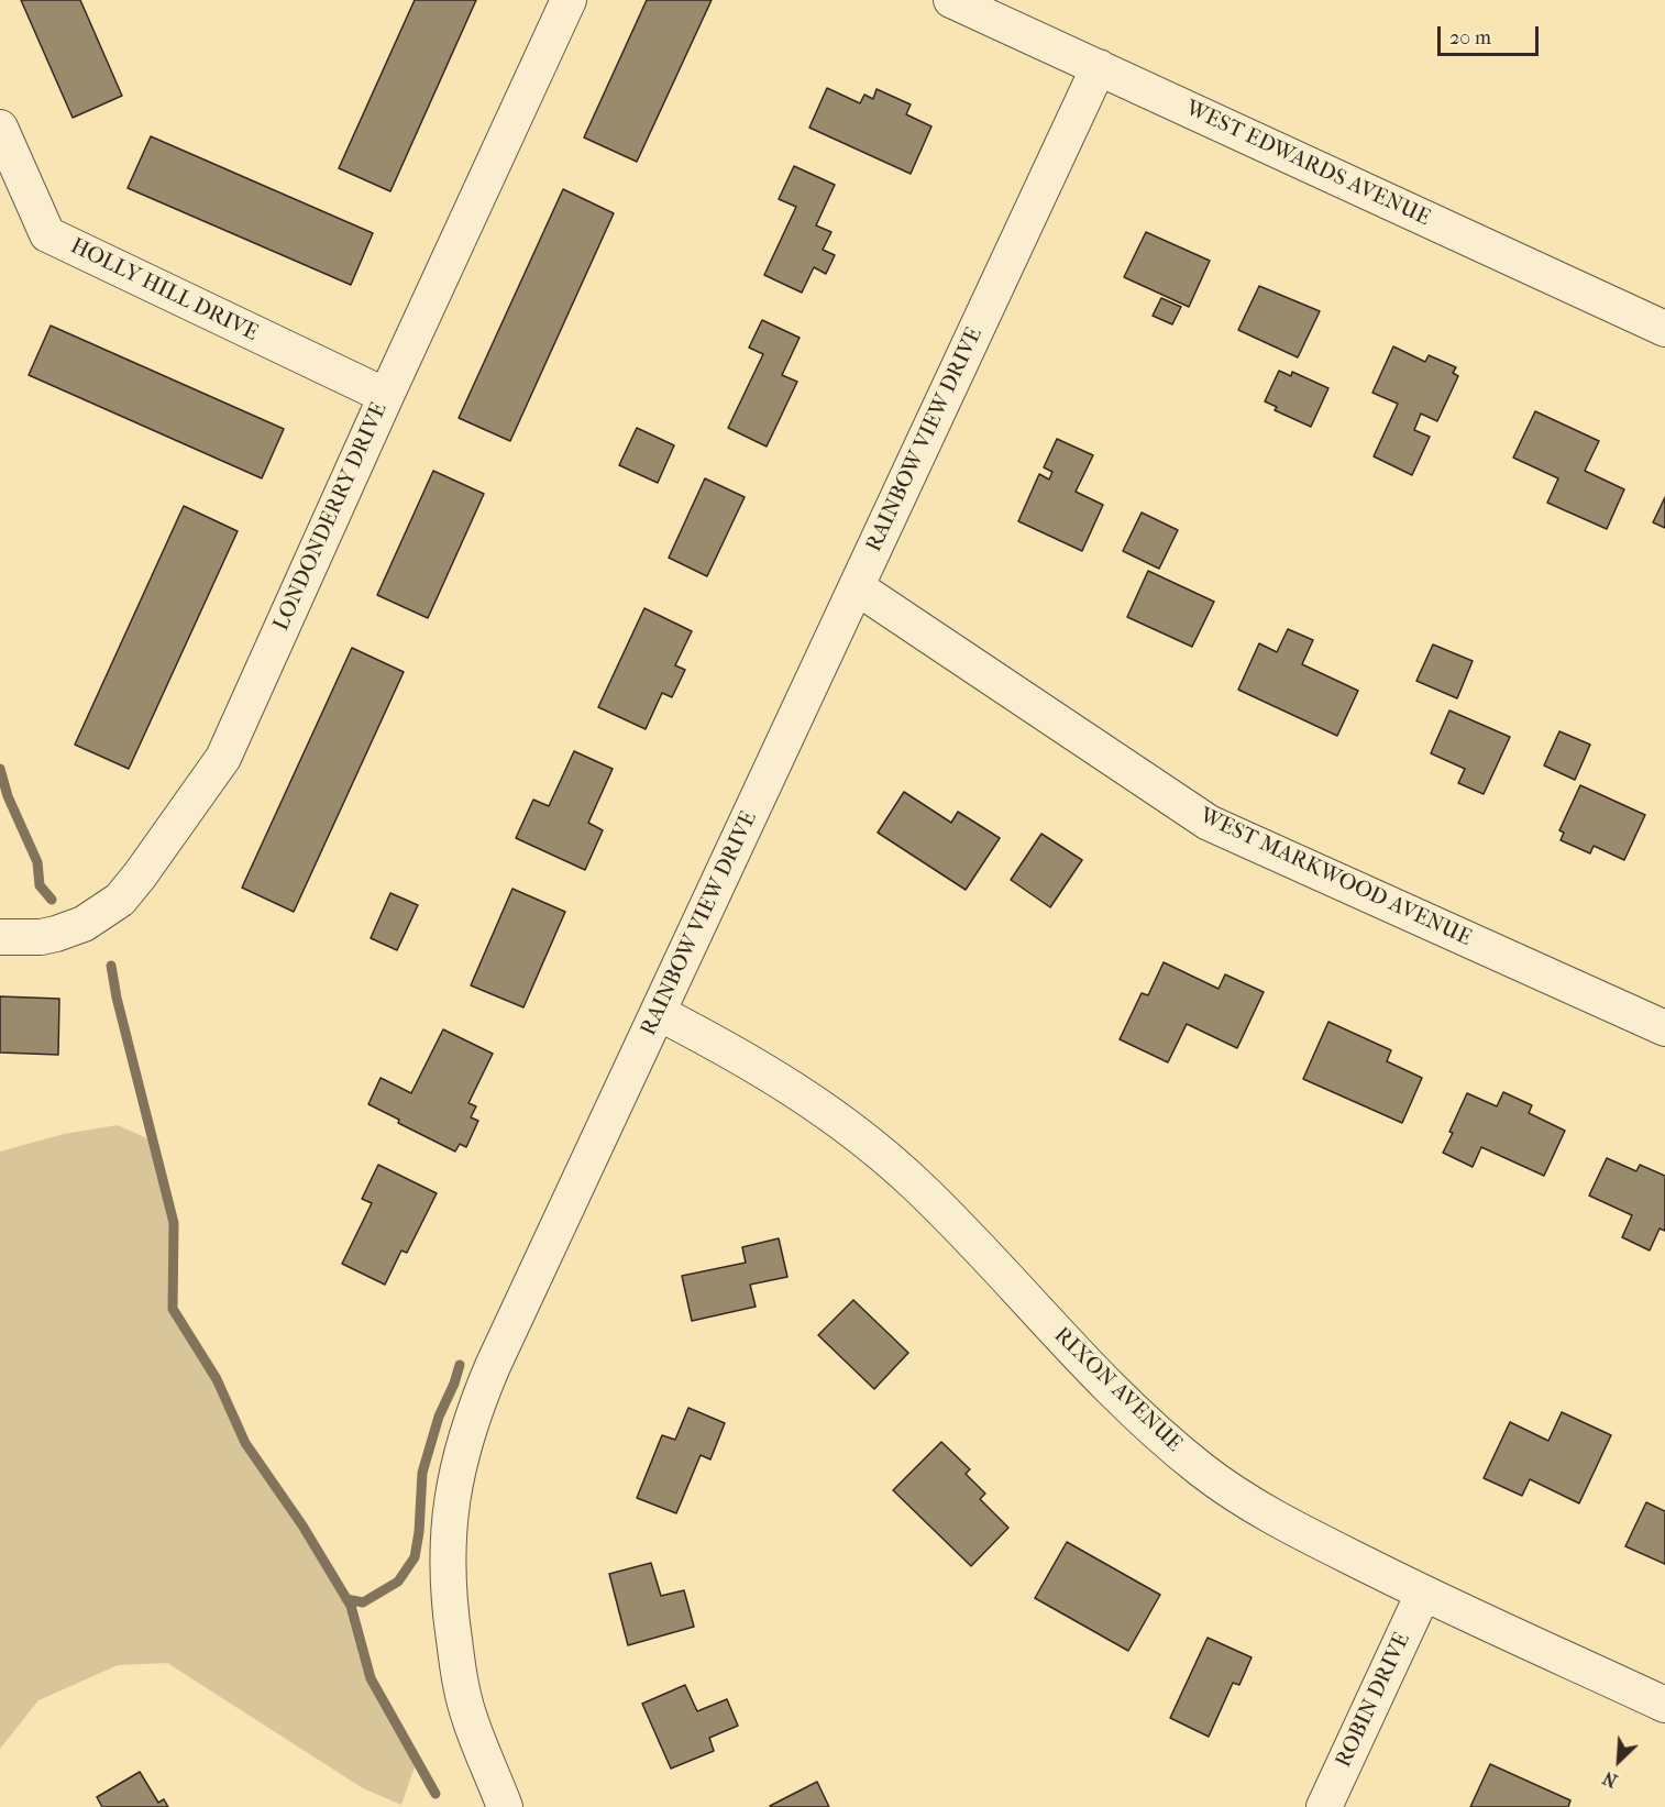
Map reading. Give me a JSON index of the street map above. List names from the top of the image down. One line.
{"streets":{"street":["WEST EDWARDS AVENUE","HOLLY HILL DRIVE","RAINBOW VIEW DRIVE","LONDONDERRY DRIVE","WEST MARKWOOD AVENUE","RIXON AVENUE","ROBIN DRIVE"]},"crossings":[["WEST EDWARDS AVENUE","RAINBOW VIEW DRIVE"],["HOLLY HILL DRIVE","LONDONDERRY DRIVE"],["RAINBOW VIEW DRIVE","WEST MARKWOOD AVENUE"],["RAINBOW VIEW DRIVE","RIXON AVENUE"],["RIXON AVENUE","ROBIN DRIVE"]],"scale_bar":"20 m","north":"bottom left"}
